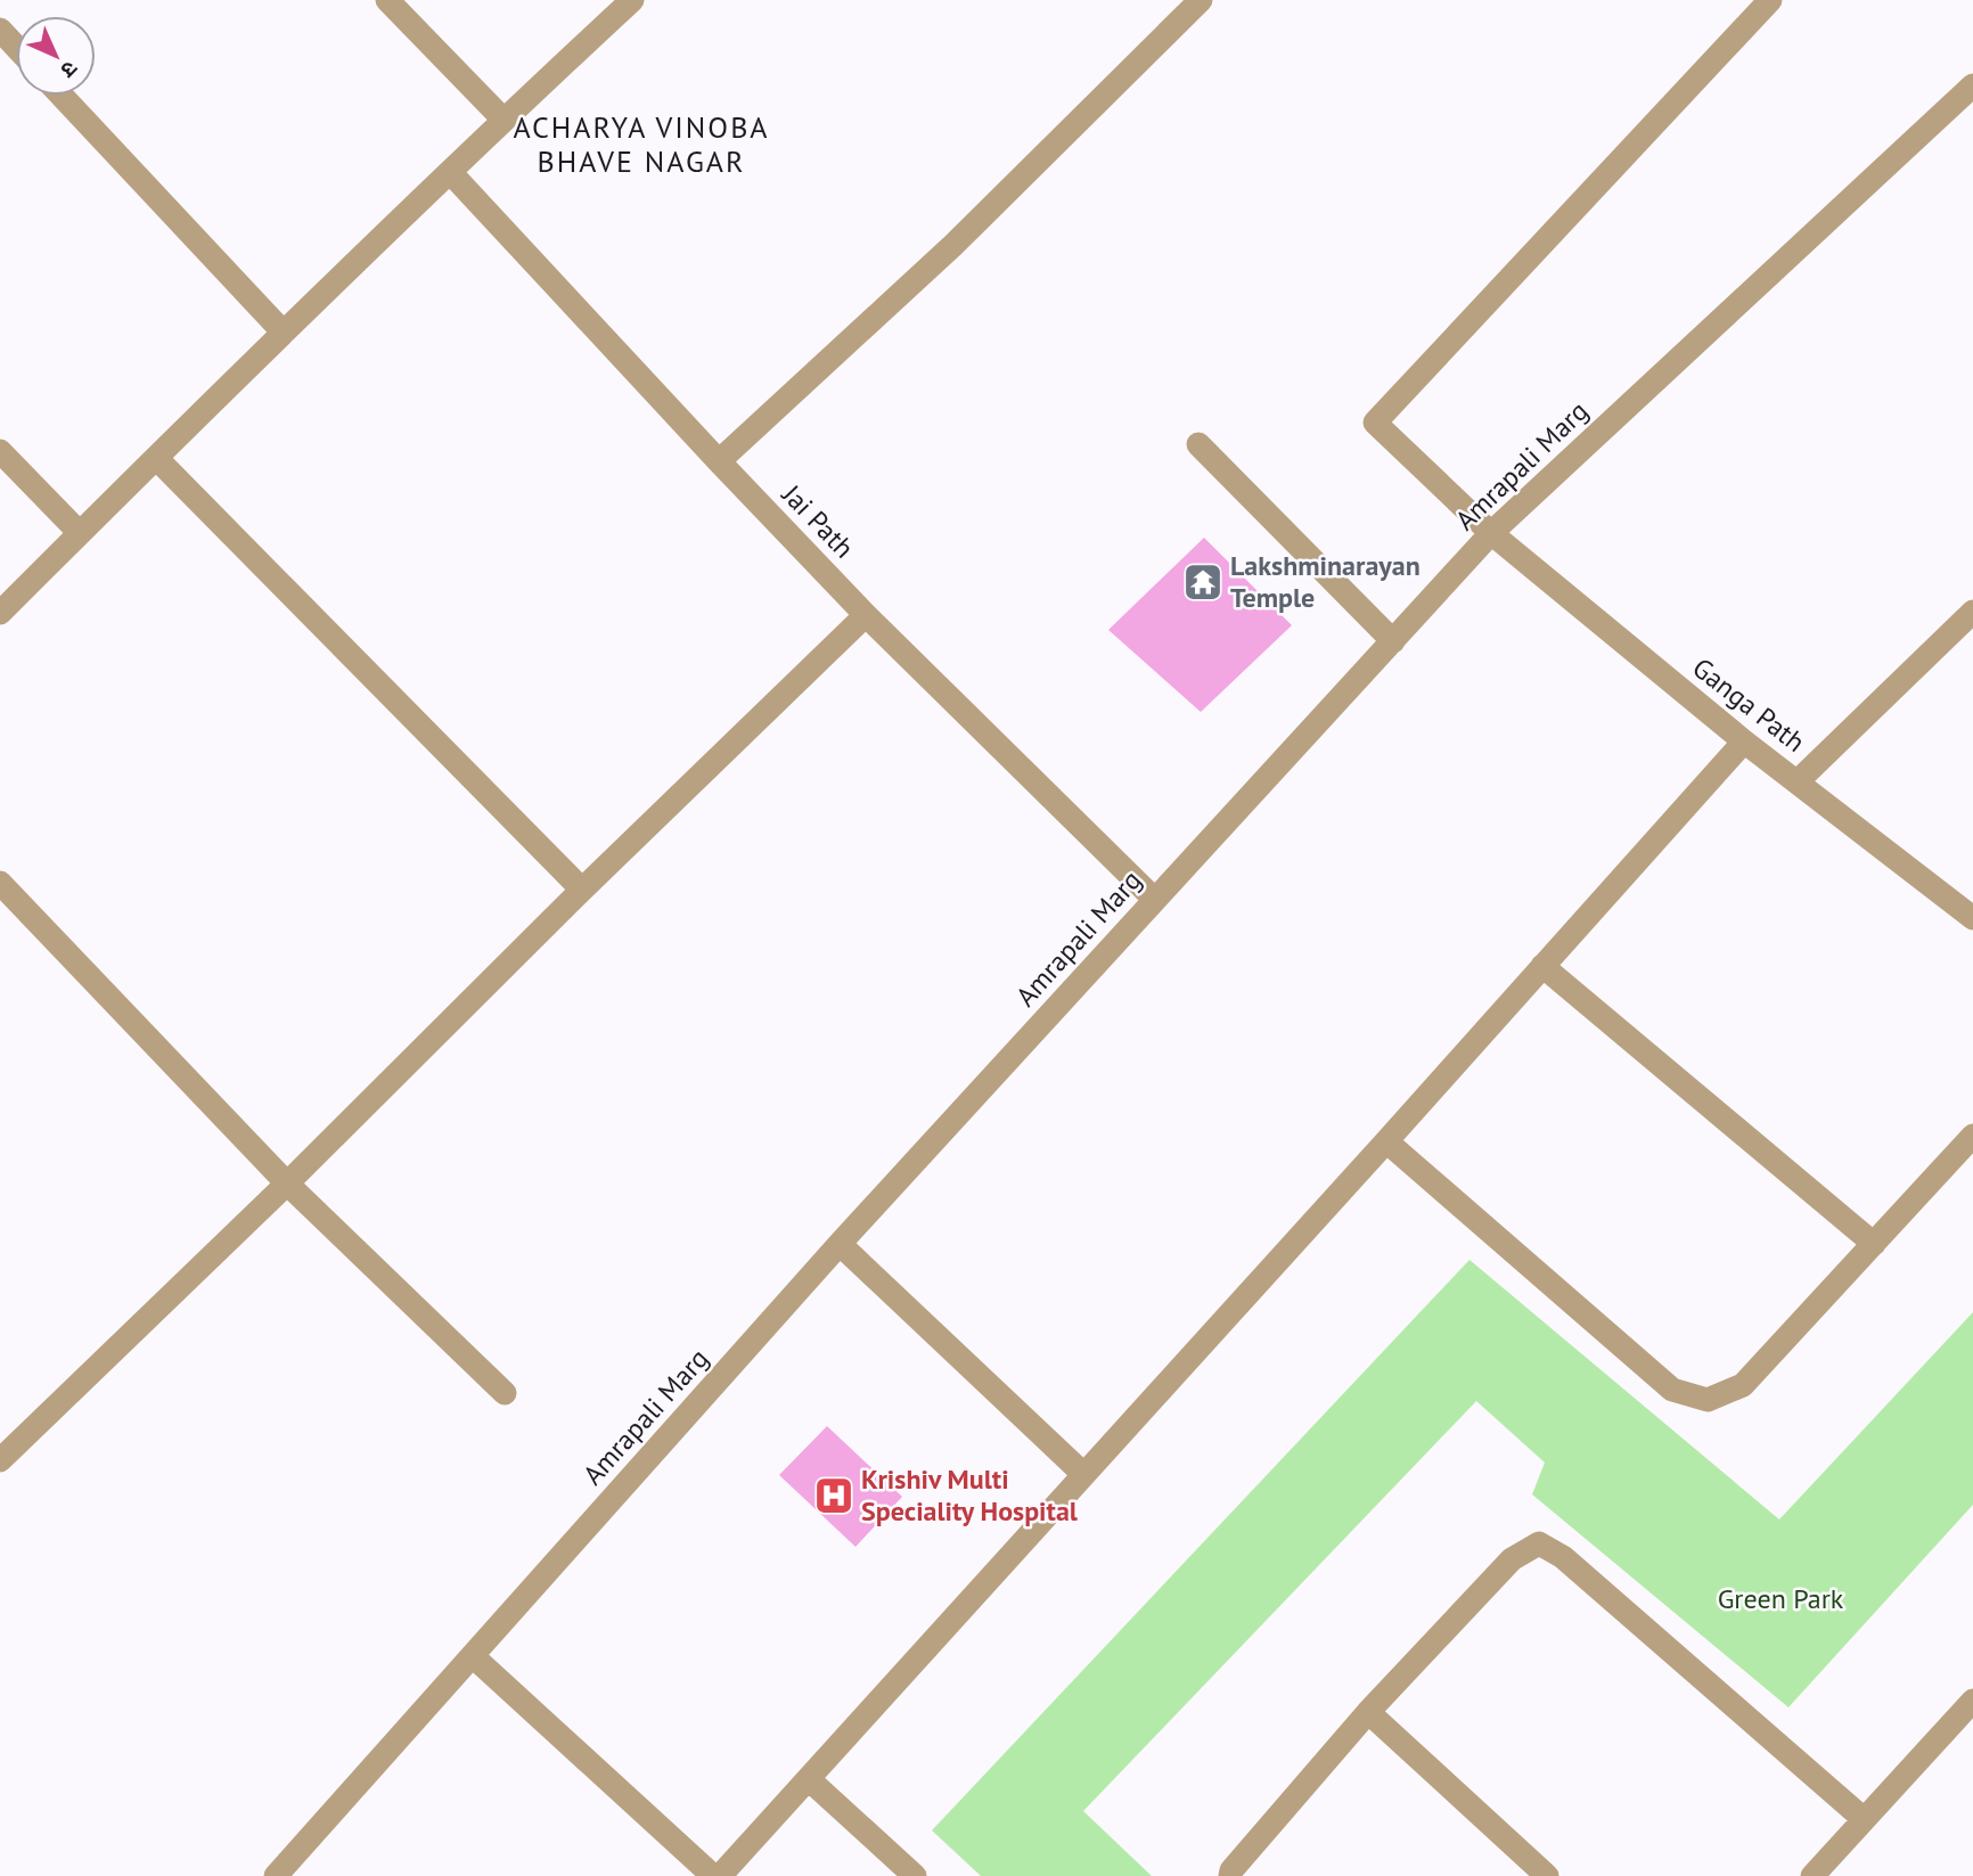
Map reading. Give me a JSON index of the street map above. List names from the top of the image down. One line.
{"streets":{"street":["Amrapali Marg","Jai Path","Ganga Path"]},"crossings":[["Amrapali Marg","Jai Path"],["Amrapali Marg","Ganga Path"]],"districts":["ACHARYA VINOBA BHAVE NAGAR"],"parks":["Green Park"],"places":{"temple":["Lakshminarayan Temple"],"hospital":["Krishiv Multi Speciality Hospital"]},"north":"bottom right"}
